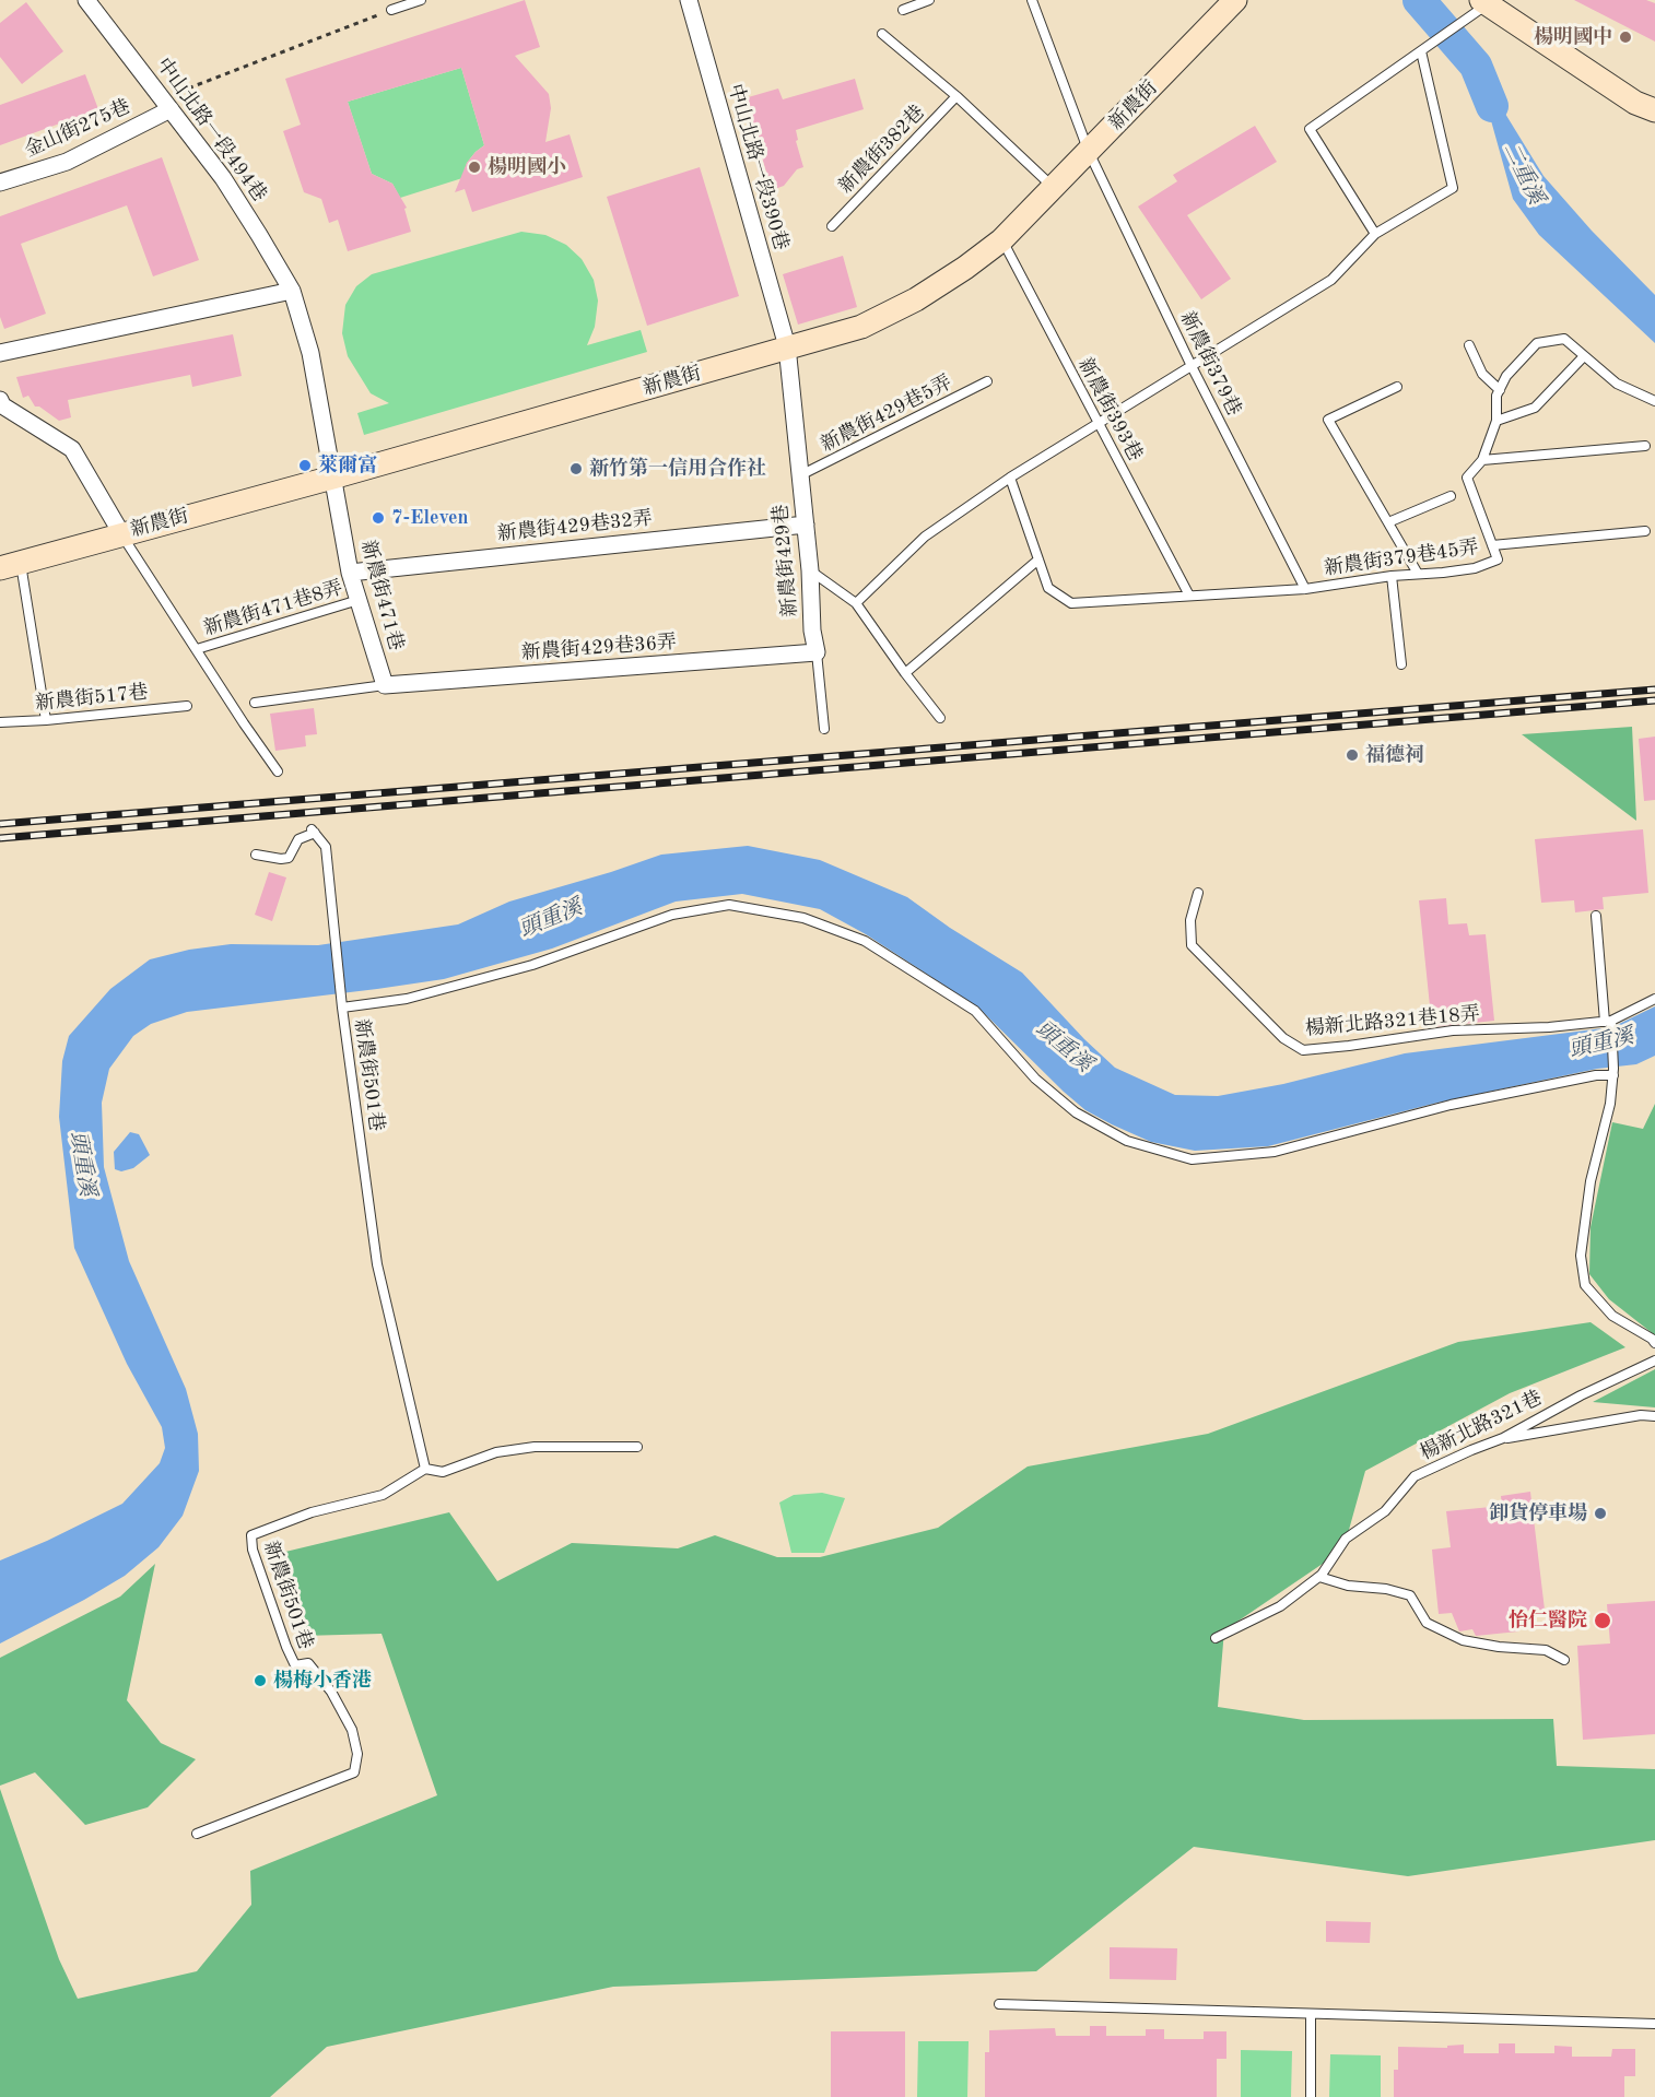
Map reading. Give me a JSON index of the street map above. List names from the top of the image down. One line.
{"streets":{"street":["新農街","金山街275巷","中山北路一段494巷","中山北路一段390巷","新農街429巷32弄","新農街429巷","新農街471巷","新農街429巷36弄"],"lane":["新農街382巷","新農街379巷","新農街393巷","新農街429巷5弄","新農街379巷45弄","新農街471巷8弄","新農街517巷","楊新北路321巷18弄","新農街501巷","楊新北路321巷"]},"crossings":[["新農街","中山北路一段494巷"],["新農街","中山北路一段390巷"],["新農街","新農街379巷"],["新農街","新農街393巷"],["新農街","新農街429巷"],["新農街","新農街471巷"],["金山街275巷","中山北路一段494巷"],["中山北路一段494巷","新農街471巷"],["中山北路一段390巷","新農街429巷"],["新農街379巷","新農街379巷45弄"],["新農街393巷","新農街379巷45弄"],["新農街429巷5弄","新農街429巷"],["新農街429巷32弄","新農街429巷"],["新農街429巷32弄","新農街471巷"],["新農街429巷","新農街429巷36弄"],["新農街471巷","新農街471巷8弄"],["新農街471巷","新農街429巷36弄"]],"water":["二重溪","頭重溪"],"places":["楊明國中","楊明國小","萊爾富","新竹第一信用合作社","7-Eleven","福德祠","卸貨停車場","怡仁醫院","楊梅小香港"]}
